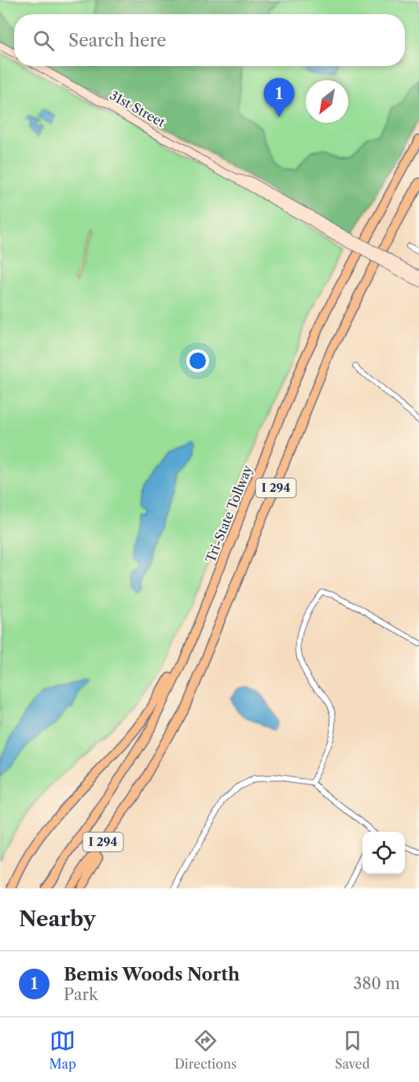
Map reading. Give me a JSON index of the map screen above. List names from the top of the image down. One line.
{"streets":{"highway":["I 294","Tri-State Tollway"],"main road":["31st Street"]},"north":"bottom left","page":{"search":"Search here","pins":"1","heading":"Nearby","list":[{"mark":"1","name":"Bemis Woods North","note":"Park","value":"380 m"}],"nav":["Map","Directions","Saved"]}}
